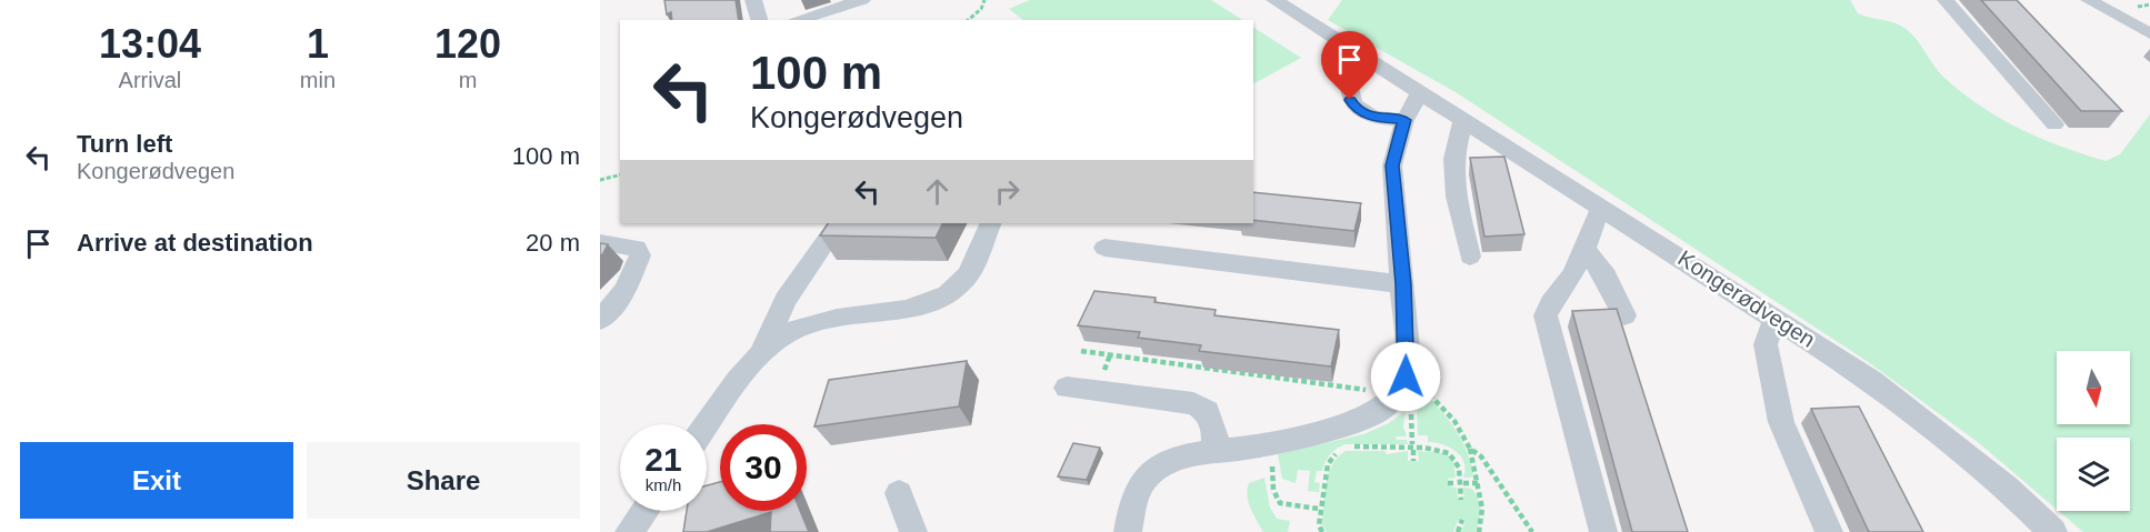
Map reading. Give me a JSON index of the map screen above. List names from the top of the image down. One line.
{"streets":{"street":["Kongerødvegen"]},"north":"bottom","page":{"eta":["13:04","Arrival","1","min","120","m"],"turn":["100 m","Kongerødvegen"],"list":[{"name":"Turn left","note":"Kongerødvegen","value":"100 m"},{"name":"Arrive at destination","value":"20 m"}],"speed":"21 km/h","limit":"30","buttons":["Exit","Share"]}}
